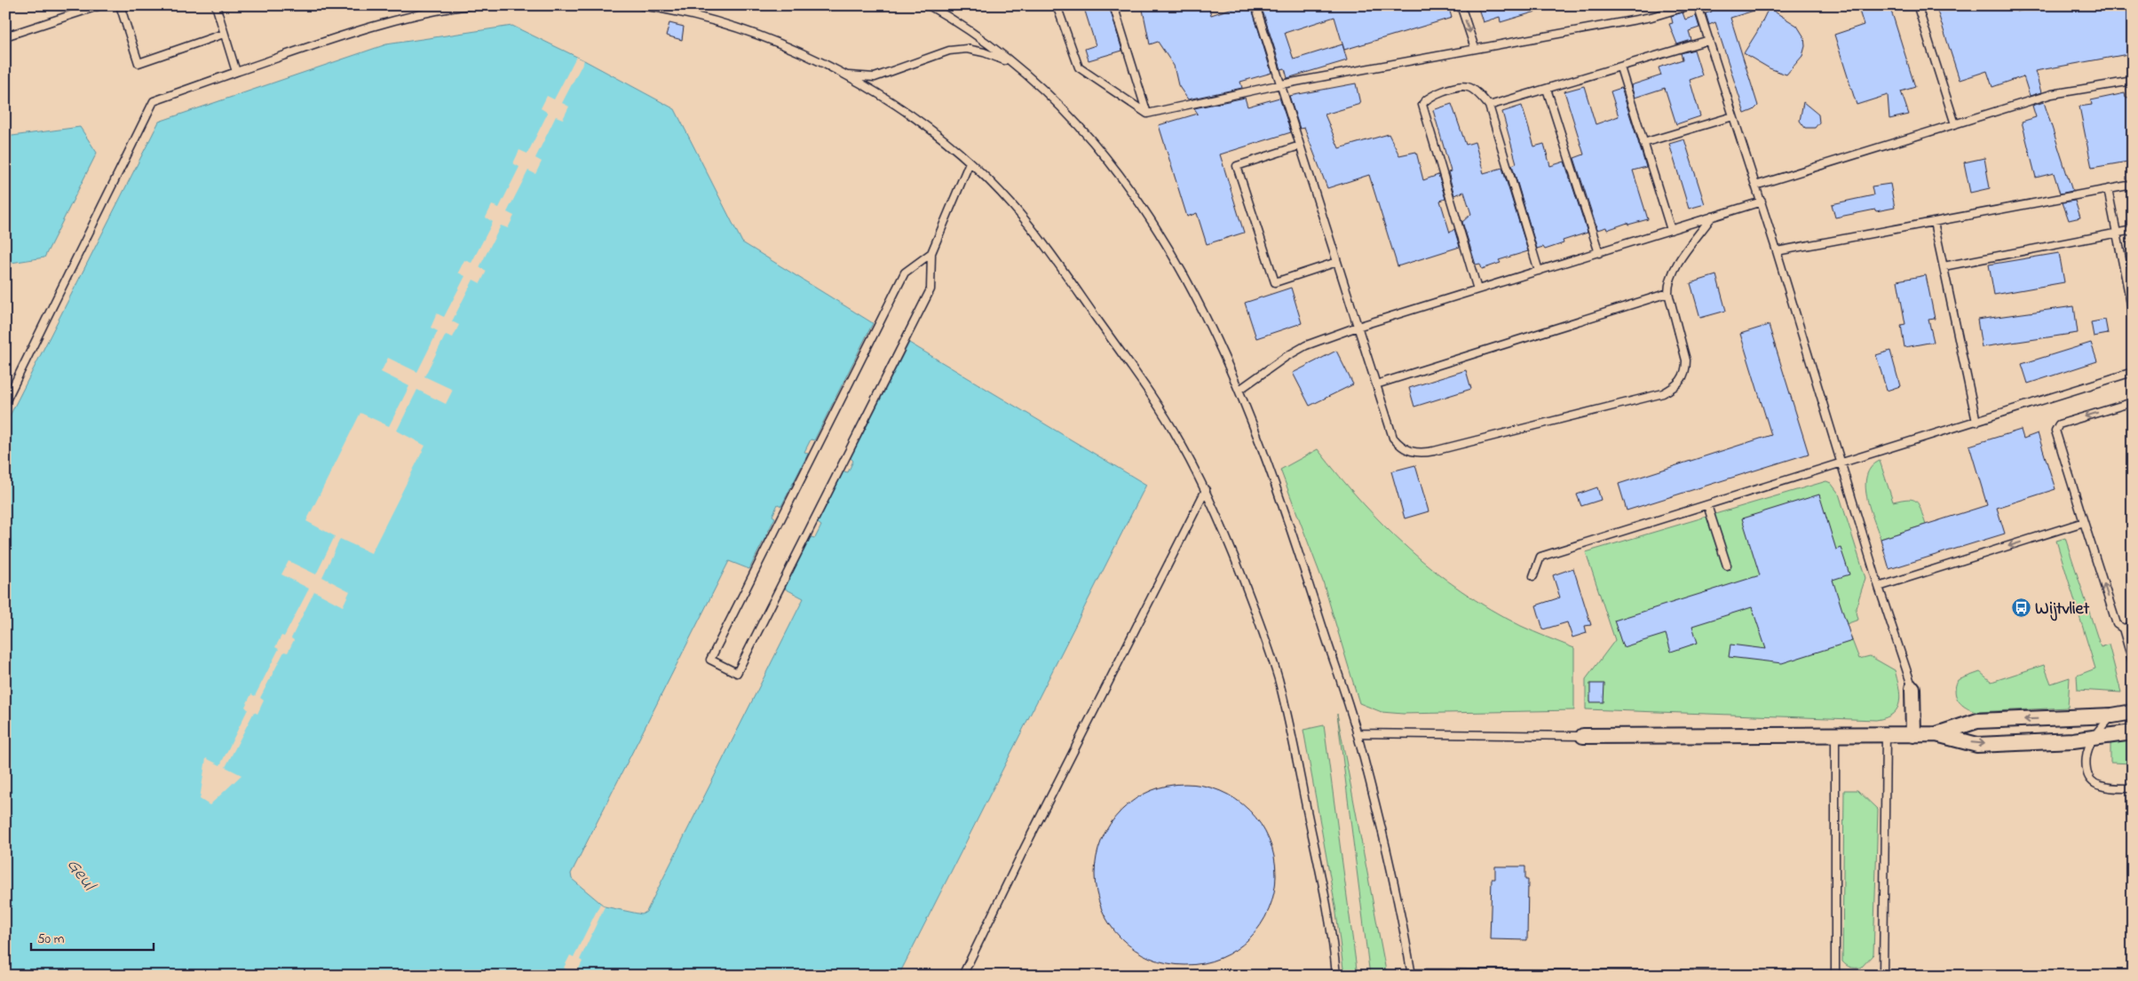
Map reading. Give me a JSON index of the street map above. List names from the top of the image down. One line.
{"water":["Geul"],"places":{"bus stop":["Wijtvliet"]},"scale_bar":"50 m"}
